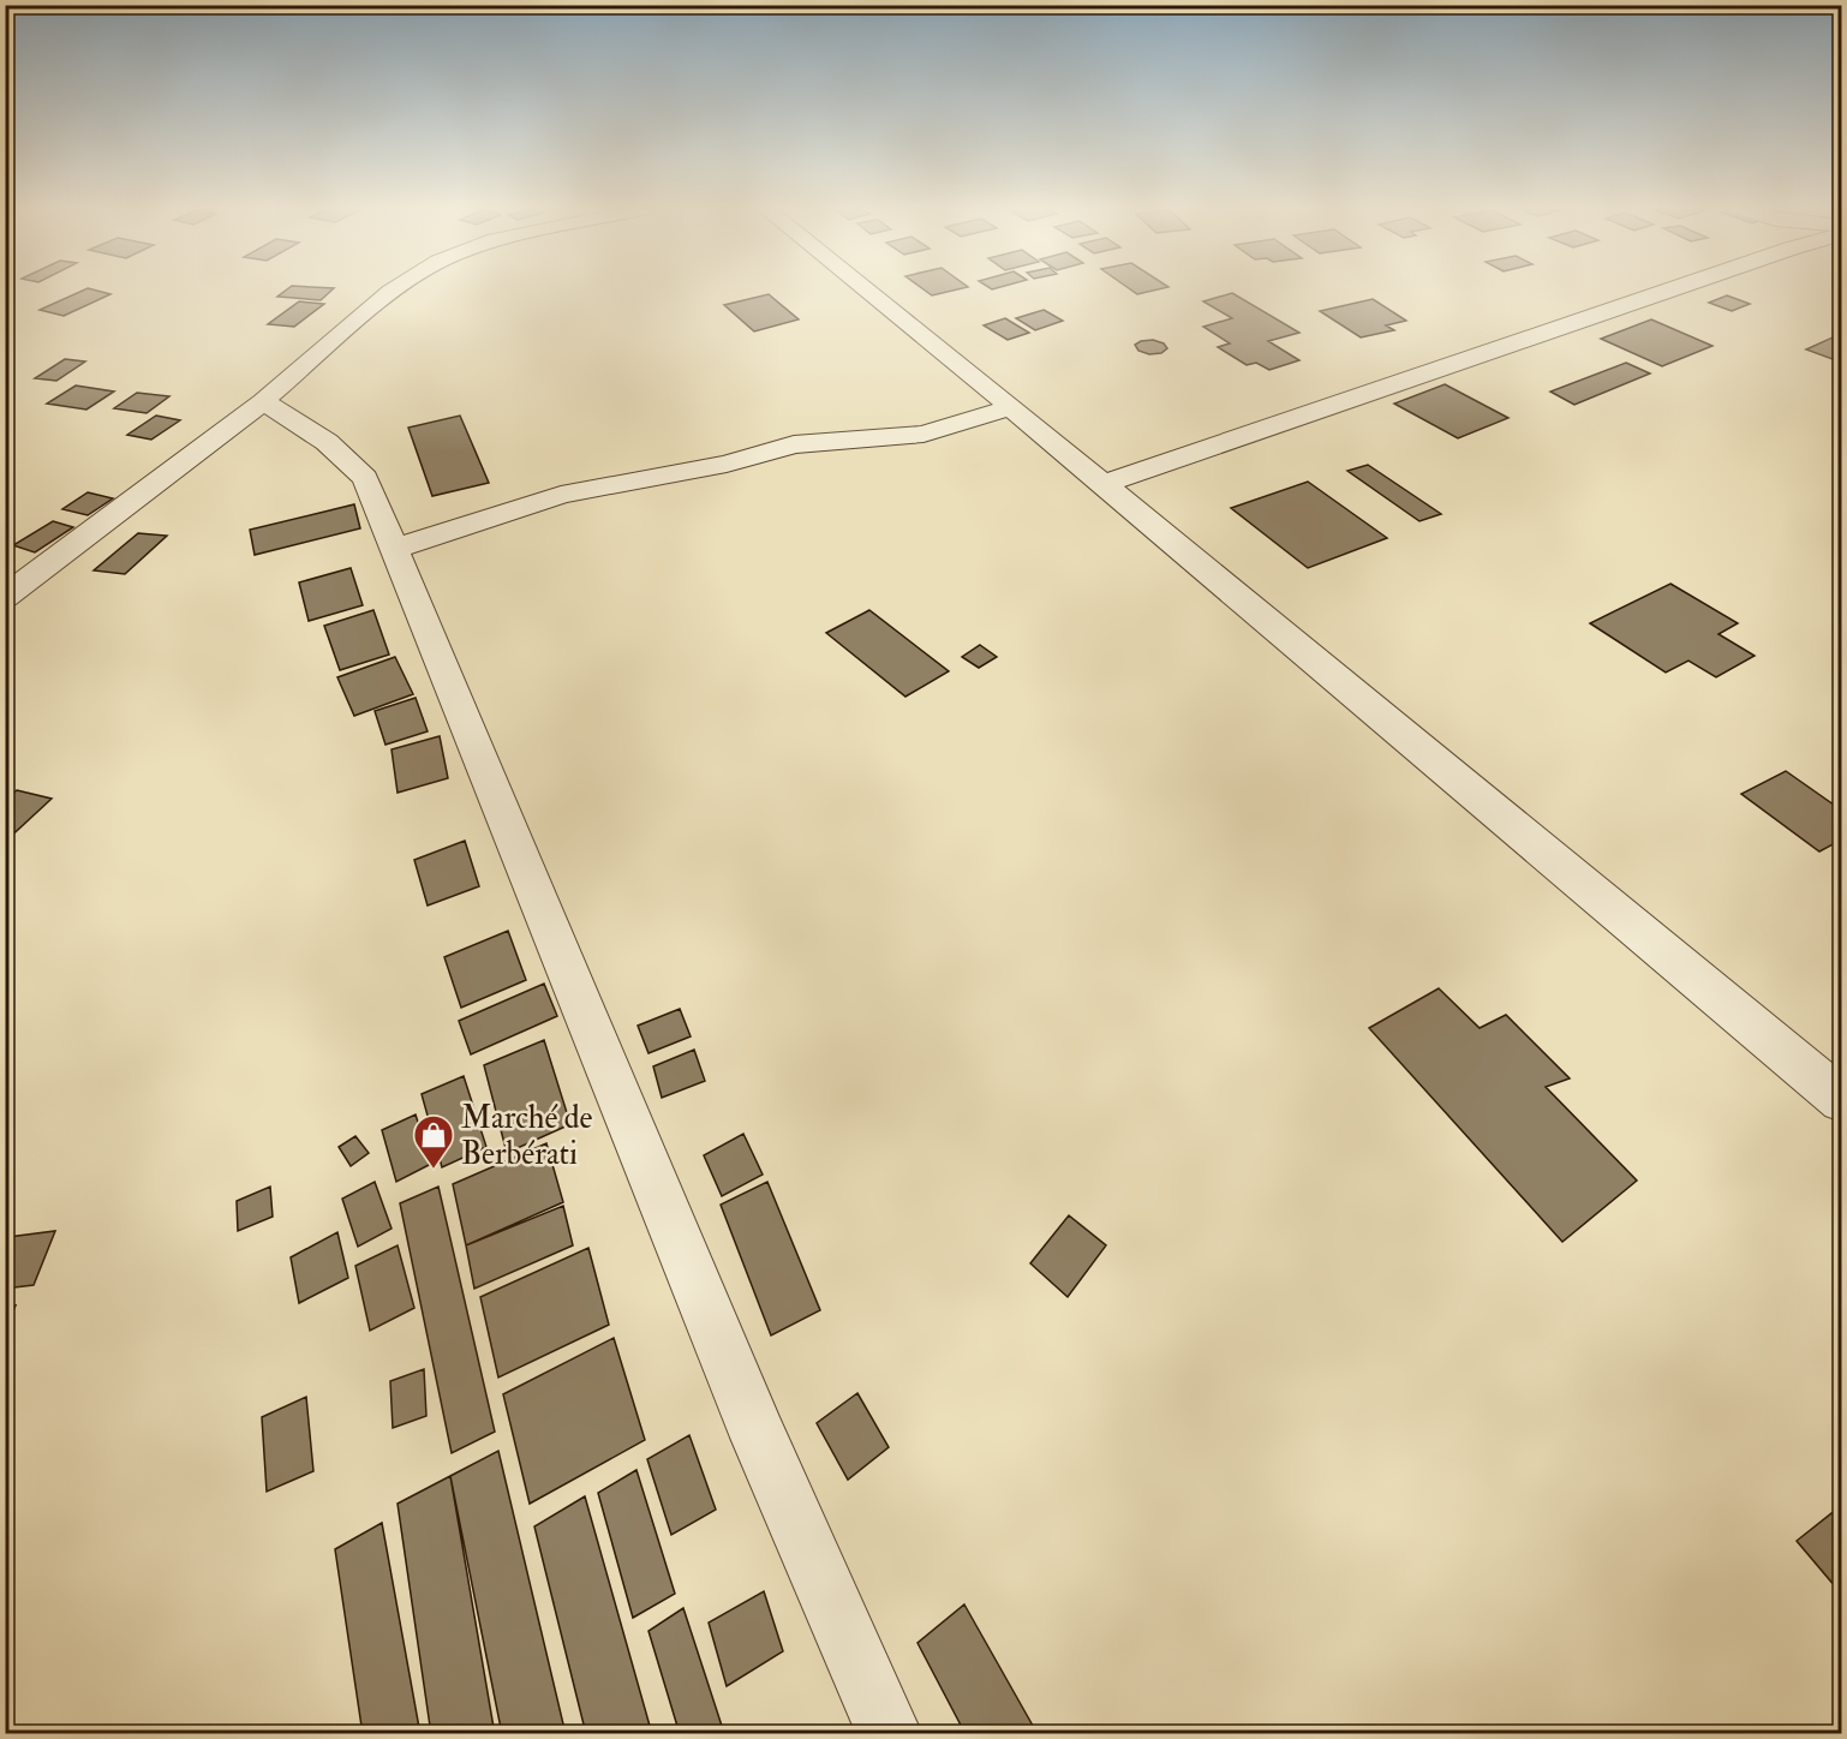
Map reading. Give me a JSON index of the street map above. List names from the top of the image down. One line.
{"places":{"shop":["Marché de Berbérati"]}}
